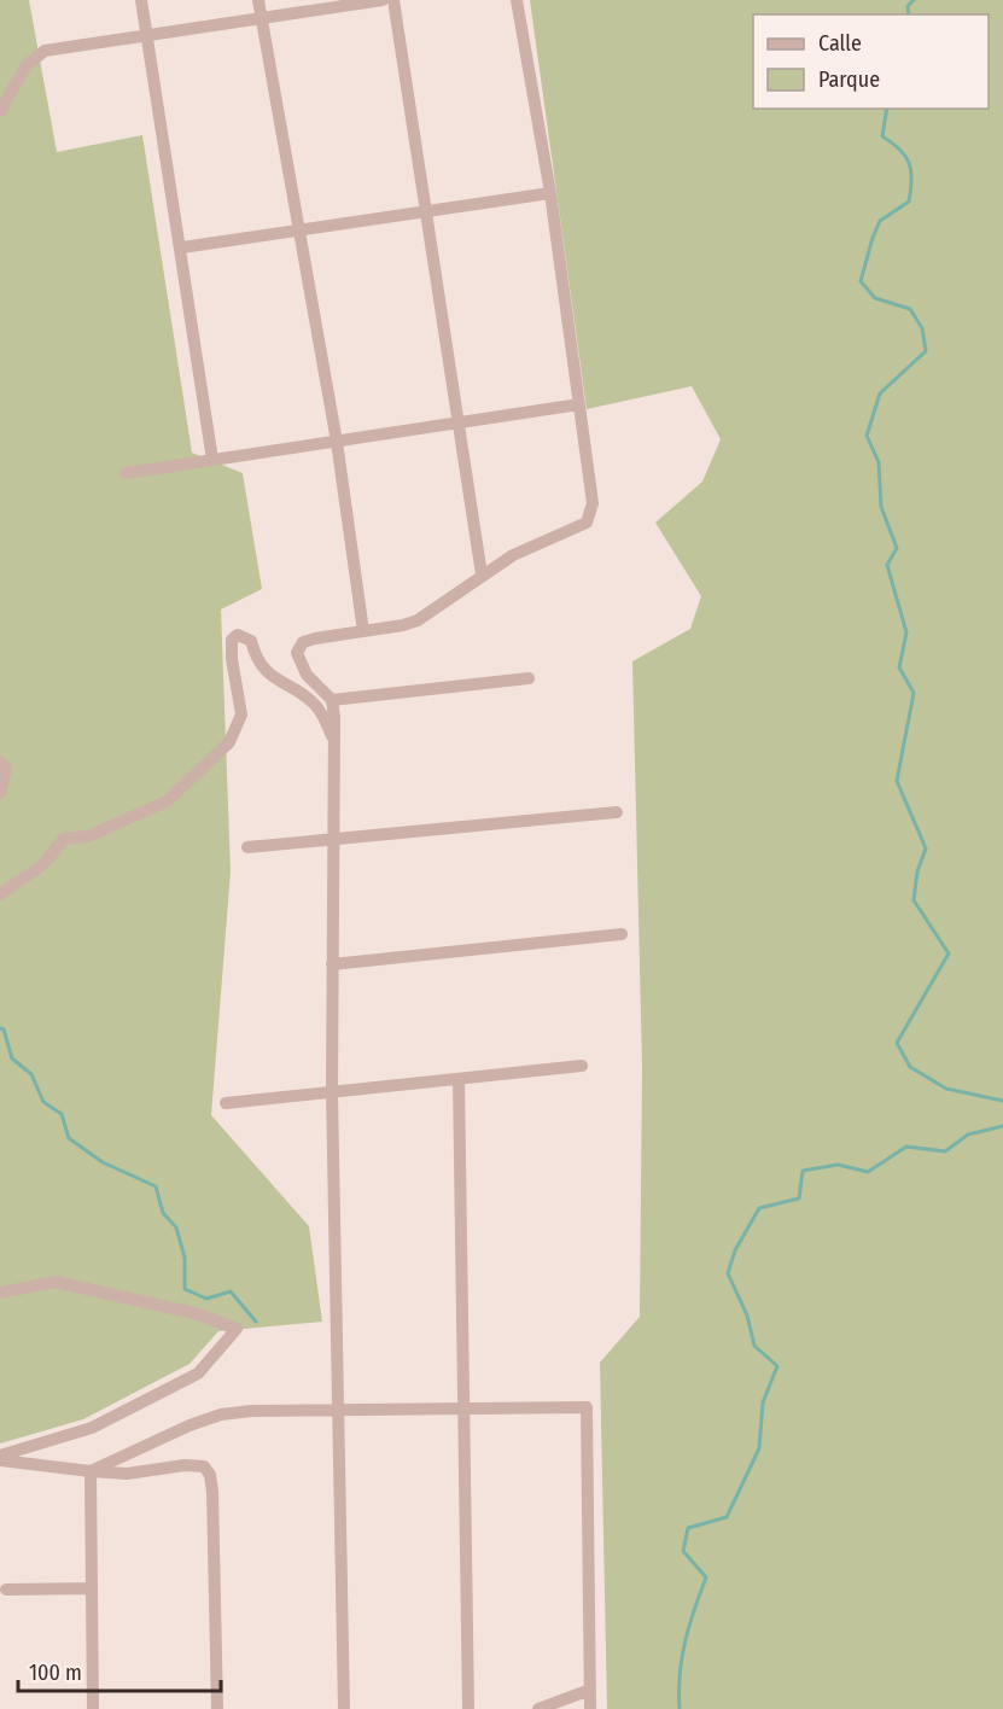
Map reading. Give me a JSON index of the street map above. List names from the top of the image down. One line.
{"legend":["Calle","Parque"],"scale_bar":"100 m"}
